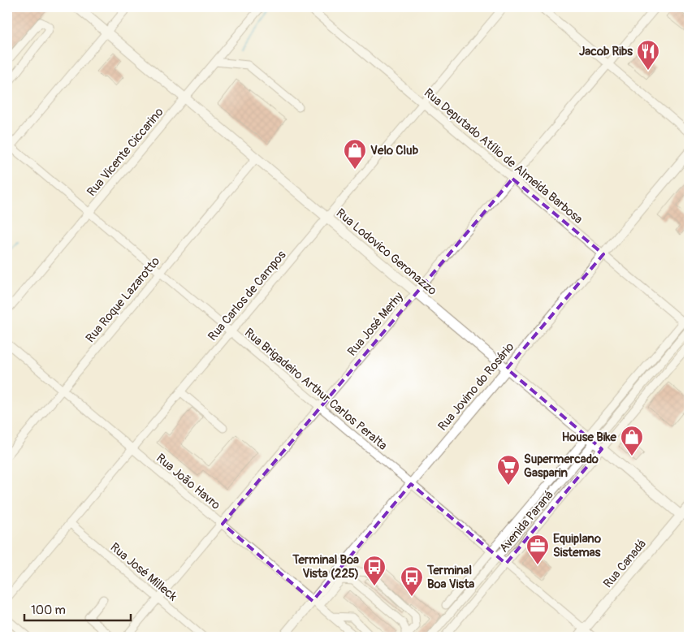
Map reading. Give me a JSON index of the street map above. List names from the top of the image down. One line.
{"streets":{"main road":["Rua Lodovico Geronazzo","Rua Jovino do Rosário","Rua Canadá"],"street":["Rua Vicente Ciccarino","Rua Deputado Atílio de Almeida Barbosa","Rua Carlos de Campos","Rua Roque Lazarotto","Rua José Merhy","Rua Brigadeiro Arthur Carlos Peralta","Rua João Havro","Avenida Paraná","Rua José Milleck"]},"crossings":[["Rua Vicente Ciccarino","Rua Lodovico Geronazzo"],["Rua Vicente Ciccarino","Rua Brigadeiro Arthur Carlos Peralta"],["Rua Deputado Atílio de Almeida Barbosa","Rua Carlos de Campos"],["Rua Deputado Atílio de Almeida Barbosa","Rua José Merhy"],["Rua Deputado Atílio de Almeida Barbosa","Rua Jovino do Rosário"],["Rua Deputado Atílio de Almeida Barbosa","Avenida Paraná"],["Rua Lodovico Geronazzo","Rua Carlos de Campos"],["Rua Lodovico Geronazzo","Rua Roque Lazarotto"],["Rua Lodovico Geronazzo","Rua José Merhy"],["Rua Lodovico Geronazzo","Rua Jovino do Rosário"],["Rua Lodovico Geronazzo","Avenida Paraná"],["Rua Lodovico Geronazzo","Rua Canadá"],["Rua Carlos de Campos","Rua Brigadeiro Arthur Carlos Peralta"],["Rua Carlos de Campos","Rua João Havro"],["Rua Carlos de Campos","Rua José Milleck"],["Rua Roque Lazarotto","Rua Brigadeiro Arthur Carlos Peralta"],["Rua Roque Lazarotto","Rua João Havro"],["Rua José Merhy","Rua Brigadeiro Arthur Carlos Peralta"],["Rua José Merhy","Rua João Havro"],["Rua José Merhy","Rua José Milleck"],["Rua Jovino do Rosário","Rua Brigadeiro Arthur Carlos Peralta"],["Rua Jovino do Rosário","Rua João Havro"],["Rua Brigadeiro Arthur Carlos Peralta","Avenida Paraná"],["Rua Brigadeiro Arthur Carlos Peralta","Rua Canadá"]],"places":{"restaurant":["Jacob Ribs"],"shop":["Velo Club","House Bike"],"supermarket":["Supermercado Gasparin"],"office":["Equiplano Sistemas"],"bus stop":["Terminal Boa Vista (225)","Terminal Boa Vista"]},"scale_bar":"100 m"}
